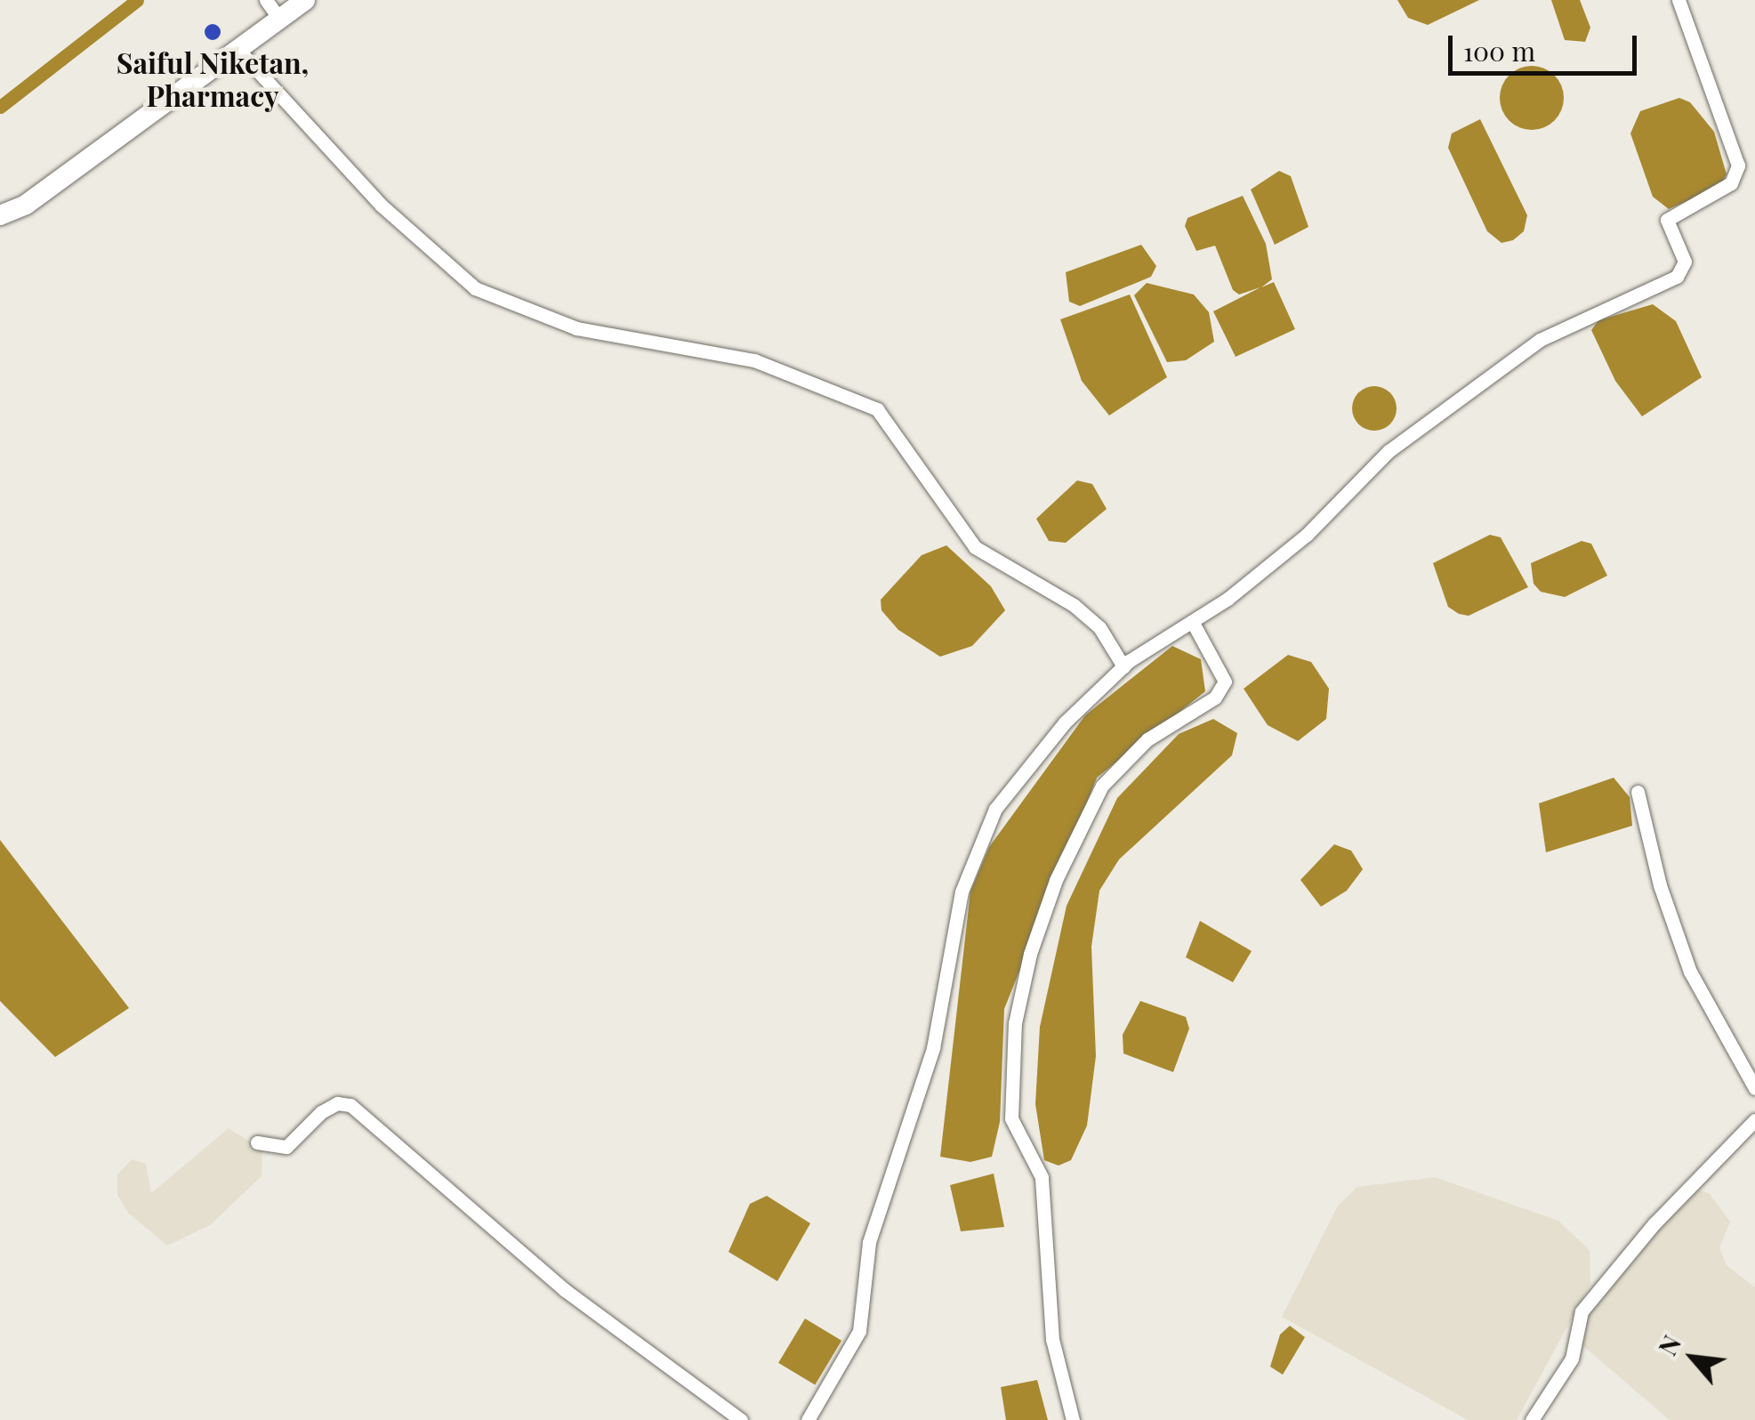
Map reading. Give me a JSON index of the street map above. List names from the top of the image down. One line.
{"places":["Saiful Niketan, Pharmacy"],"scale_bar":"100 m","north":"top left"}
